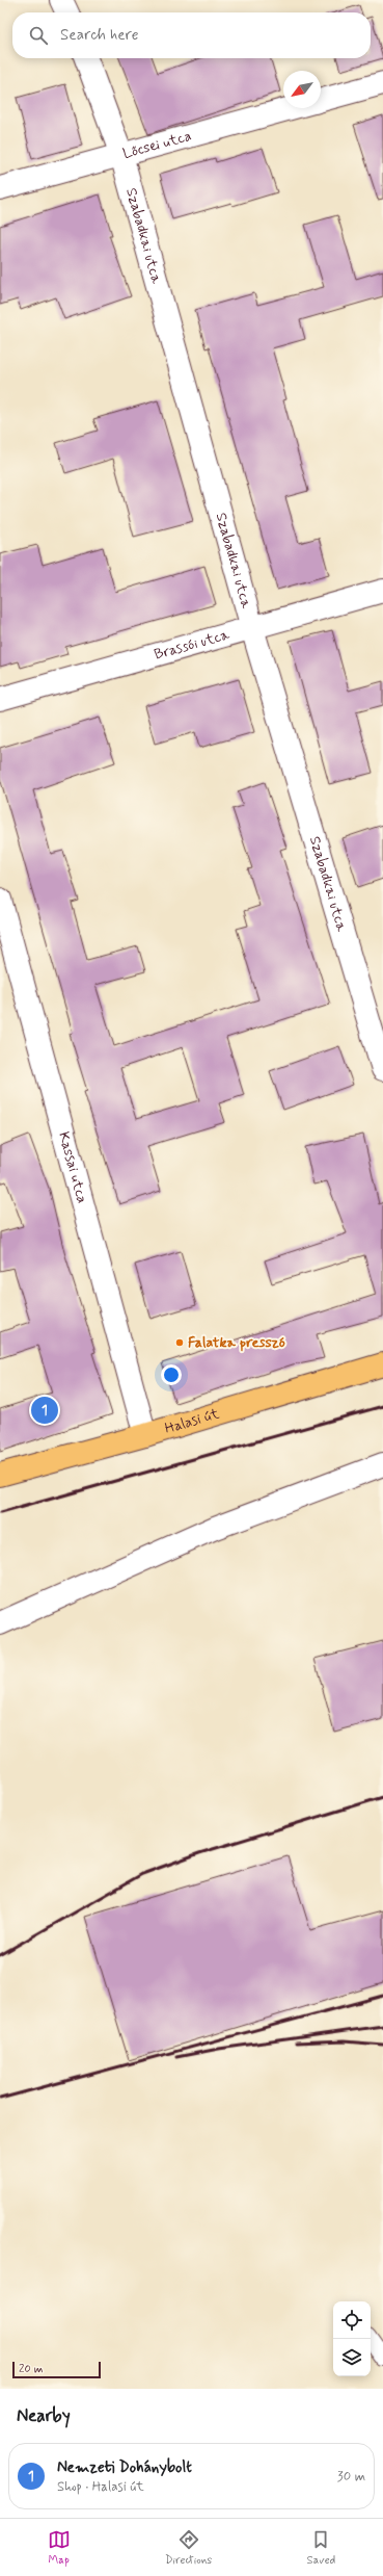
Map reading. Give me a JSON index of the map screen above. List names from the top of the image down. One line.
{"streets":{"main road":["Halasi út"],"street":["Lőcsei utca","Szabadkai utca","Brassói utca","Kassai utca"]},"crossings":[["Lőcsei utca","Szabadkai utca"],["Szabadkai utca","Brassói utca"],["Kassai utca","Halasi út"]],"places":["Falatka presszó"],"scale_bar":"20 m","north":"bottom left","page":{"search":"Search here","pins":"1","scale":"20 m","heading":"Nearby","list":[{"mark":"1","name":"Nemzeti Dohánybolt","note":"Shop · Halasi út","value":"30 m"}],"nav":["Map","Directions","Saved"]}}
